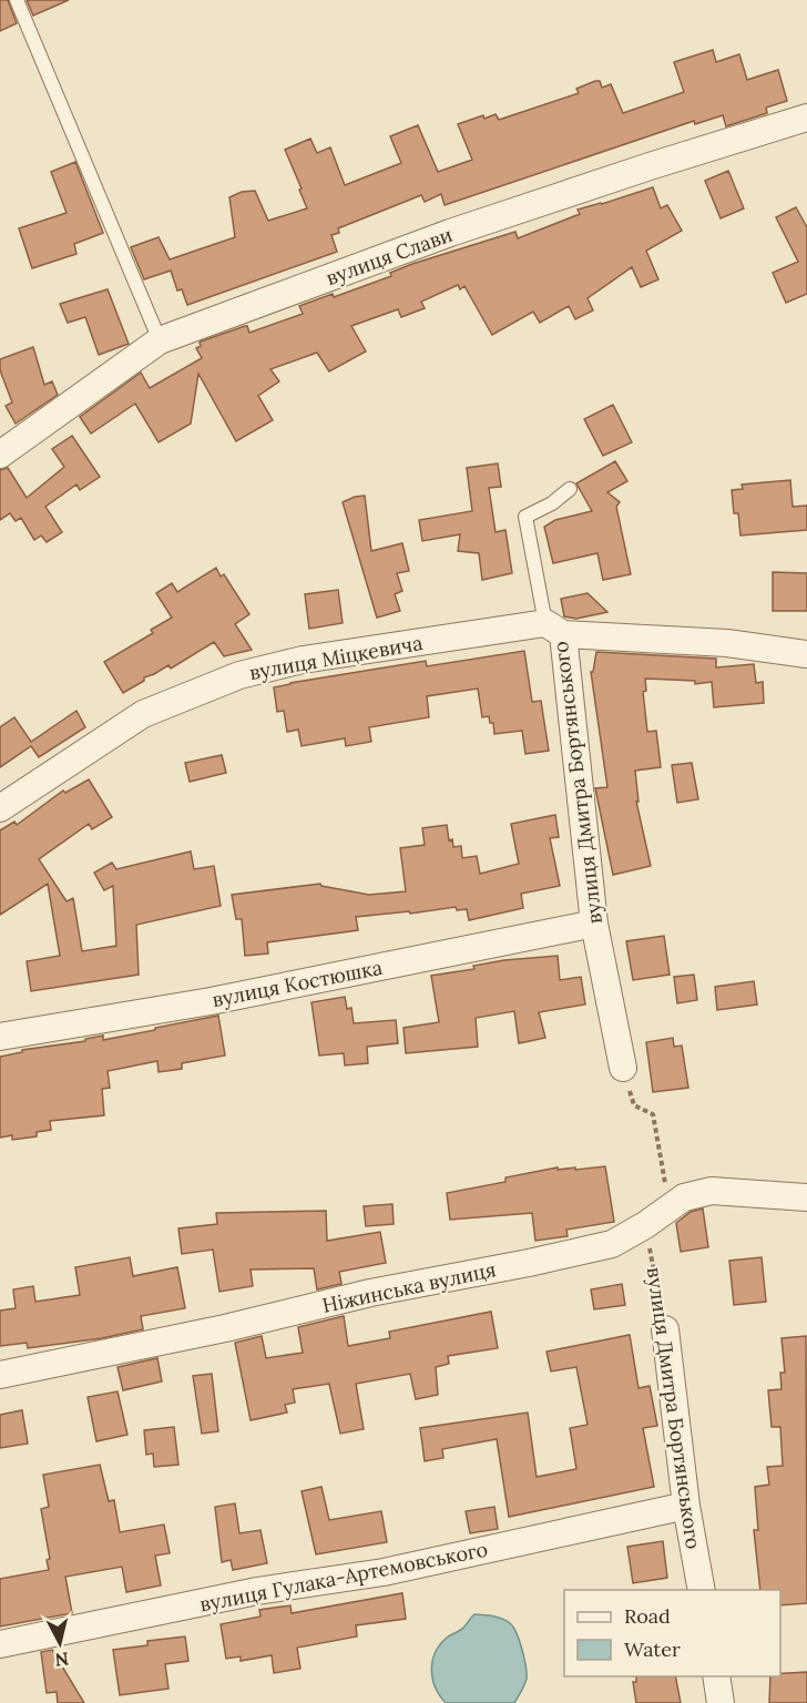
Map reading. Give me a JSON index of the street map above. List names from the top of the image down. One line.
{"streets":{"street":["вулиця Слави","вулиця Міцкевича","вулиця Дмитра Бортянського","вулиця Костюшка","Ніжинська вулиця","вулиця Гулака-Артемовського"]},"crossings":[["вулиця Міцкевича","вулиця Дмитра Бортянського"],["вулиця Дмитра Бортянського","вулиця Костюшка"],["вулиця Дмитра Бортянського","Ніжинська вулиця"],["вулиця Дмитра Бортянського","вулиця Гулака-Артемовського"]],"legend":["Road","Water"],"north":"bottom"}
